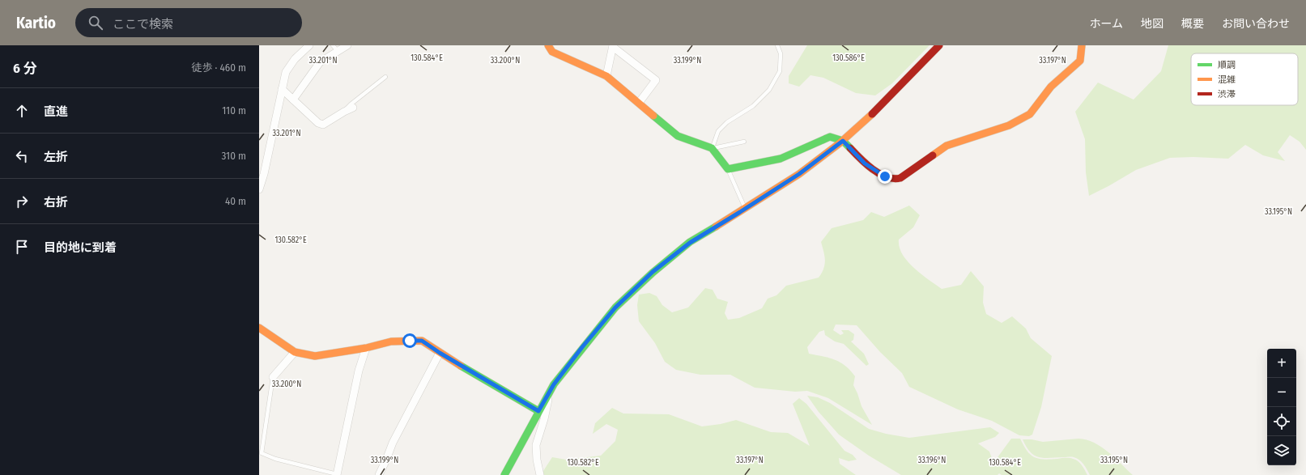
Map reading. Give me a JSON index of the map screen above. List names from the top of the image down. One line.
{"legend":["順調","混雑","渋滞"],"page":{"header":"Kartio","search":"ここで検索","nav":["ホーム","地図","概要","お問い合わせ"],"heading":["6 分","徒歩 · 460 m"],"list":[["直進","110 m"],["左折","310 m"],["右折","40 m"],"目的地に到着"],"map_buttons":["+","−"]},"coordinates":["130.584°E","130.586°E","33.201°N","33.200°N","33.199°N","33.197°N","33.195°N","130.582°E","33.196°N"]}
